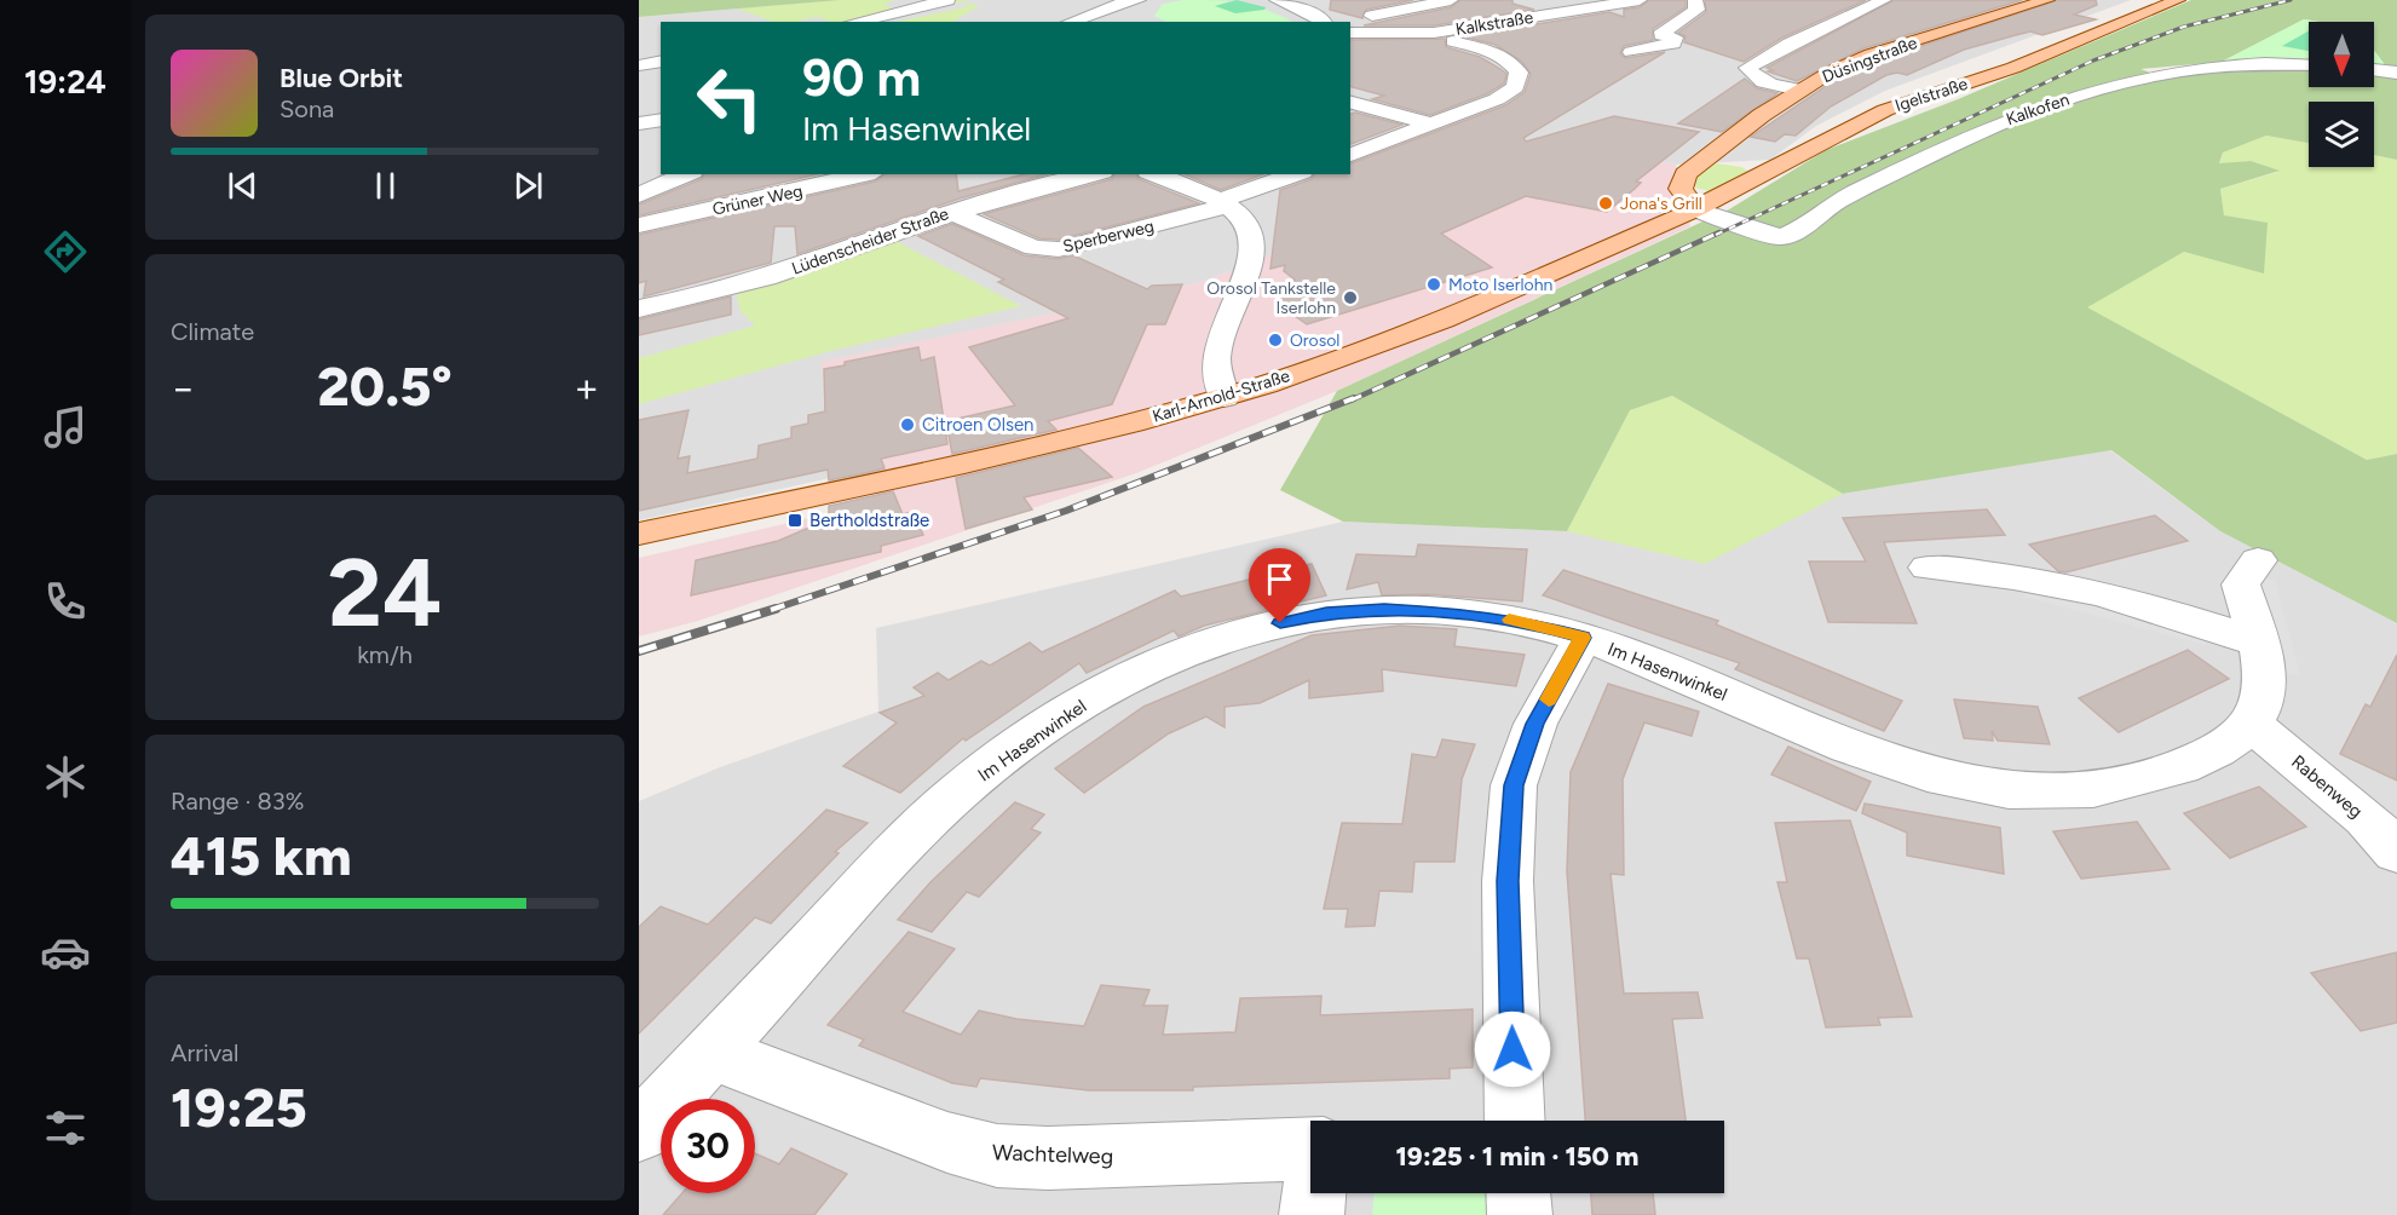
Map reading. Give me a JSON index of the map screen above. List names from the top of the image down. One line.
{"streets":{"main road":["Düsingstraße","Igelstraße","Karl-Arnold-Straße"],"street":["Kalkstraße","Kalkofen","Grüner Weg","Sperberweg","Lüdenscheider Straße","Im Hasenwinkel","Rabenweg","Wachtelweg"]},"crossings":[["Düsingstraße","Igelstraße"],["Düsingstraße","Kalkofen"],["Düsingstraße","Karl-Arnold-Straße"],["Igelstraße","Kalkofen"],["Igelstraße","Karl-Arnold-Straße"],["Kalkofen","Karl-Arnold-Straße"],["Sperberweg","Lüdenscheider Straße"],["Im Hasenwinkel","Rabenweg"],["Im Hasenwinkel","Wachtelweg"]],"places":{"other":["Jona's Grill","Moto Iserlohn","Orosol Tankstelle Iserlohn","Orosol","Citroen Olsen"],"transit":["Bertholdstraße"]},"north":"bottom","page":{"tabs":"19:24","turn":["90 m","Im Hasenwinkel"],"song":["Blue Orbit","Sona"],"tile":["Climate",["24","km/h"],["Range · 83%","415 km"],["Arrival","19:25"]],"heat":["−","20.5°","+"],"limit":"30","trip":"19:25 · 1 min · 150 m"}}
